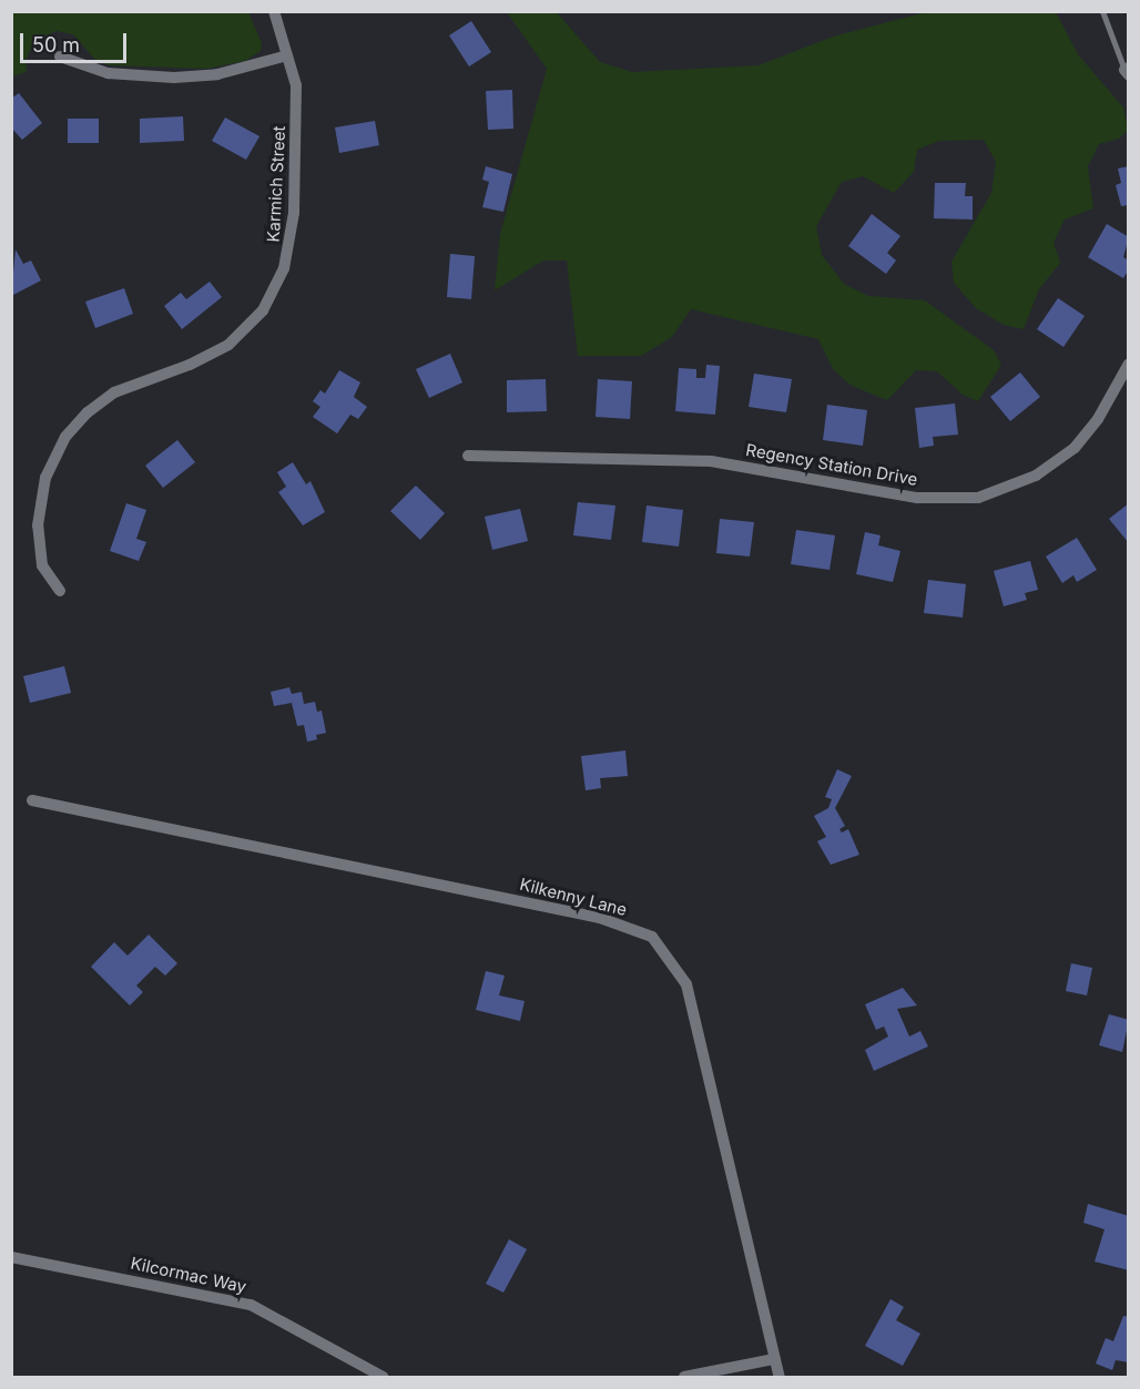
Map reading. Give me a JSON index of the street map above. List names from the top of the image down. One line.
{"streets":{"street":["Karmich Street","Regency Station Drive","Kilkenny Lane","Kilcormac Way"]},"scale_bar":"50 m"}
